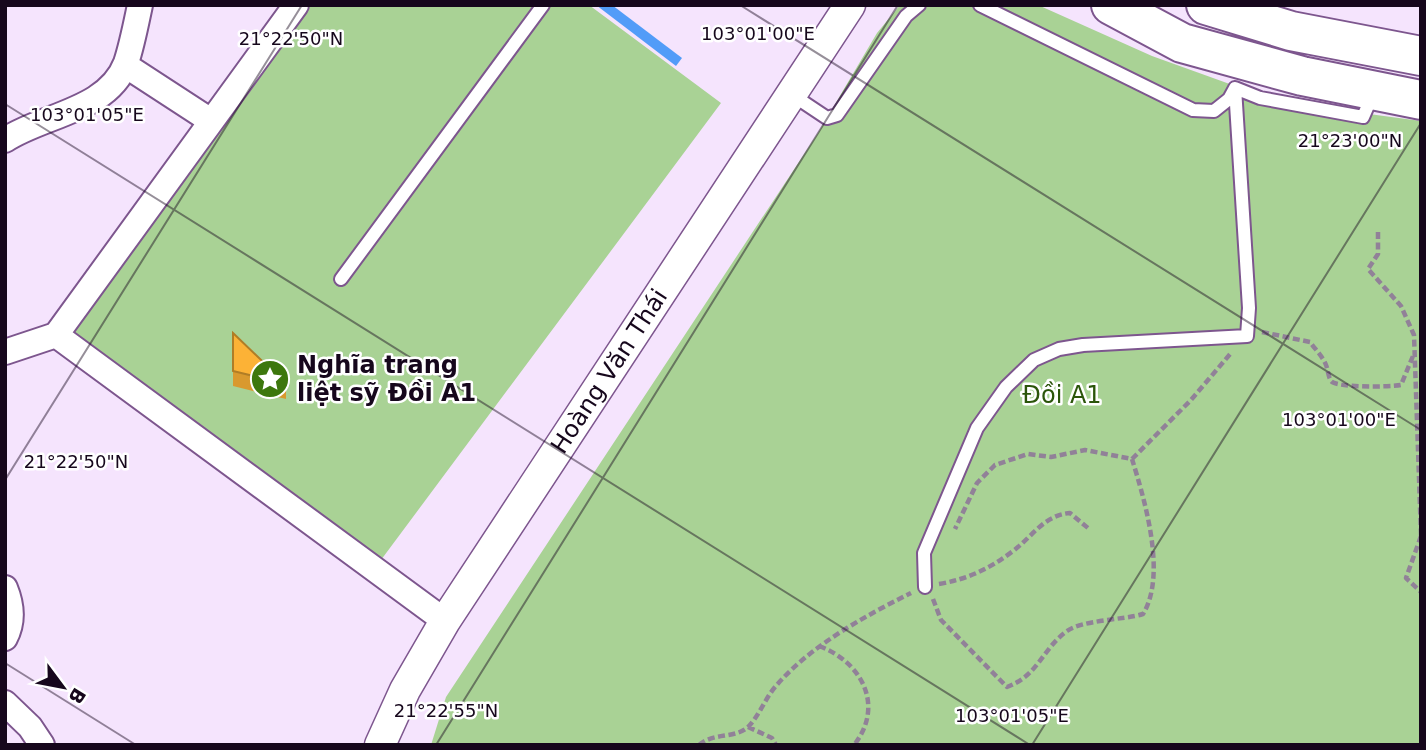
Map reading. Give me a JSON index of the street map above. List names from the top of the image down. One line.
{"streets":{"street":["Hoàng Văn Thái"]},"parks":["Đồi A1"],"places":{"place":["Nghĩa trang liệt sỹ Đồi A1"]},"north":"bottom right","coordinates":["103°01'00\"E","21°22'50\"N","103°01'05\"E","21°23'00\"N","21°22'55\"N"]}
